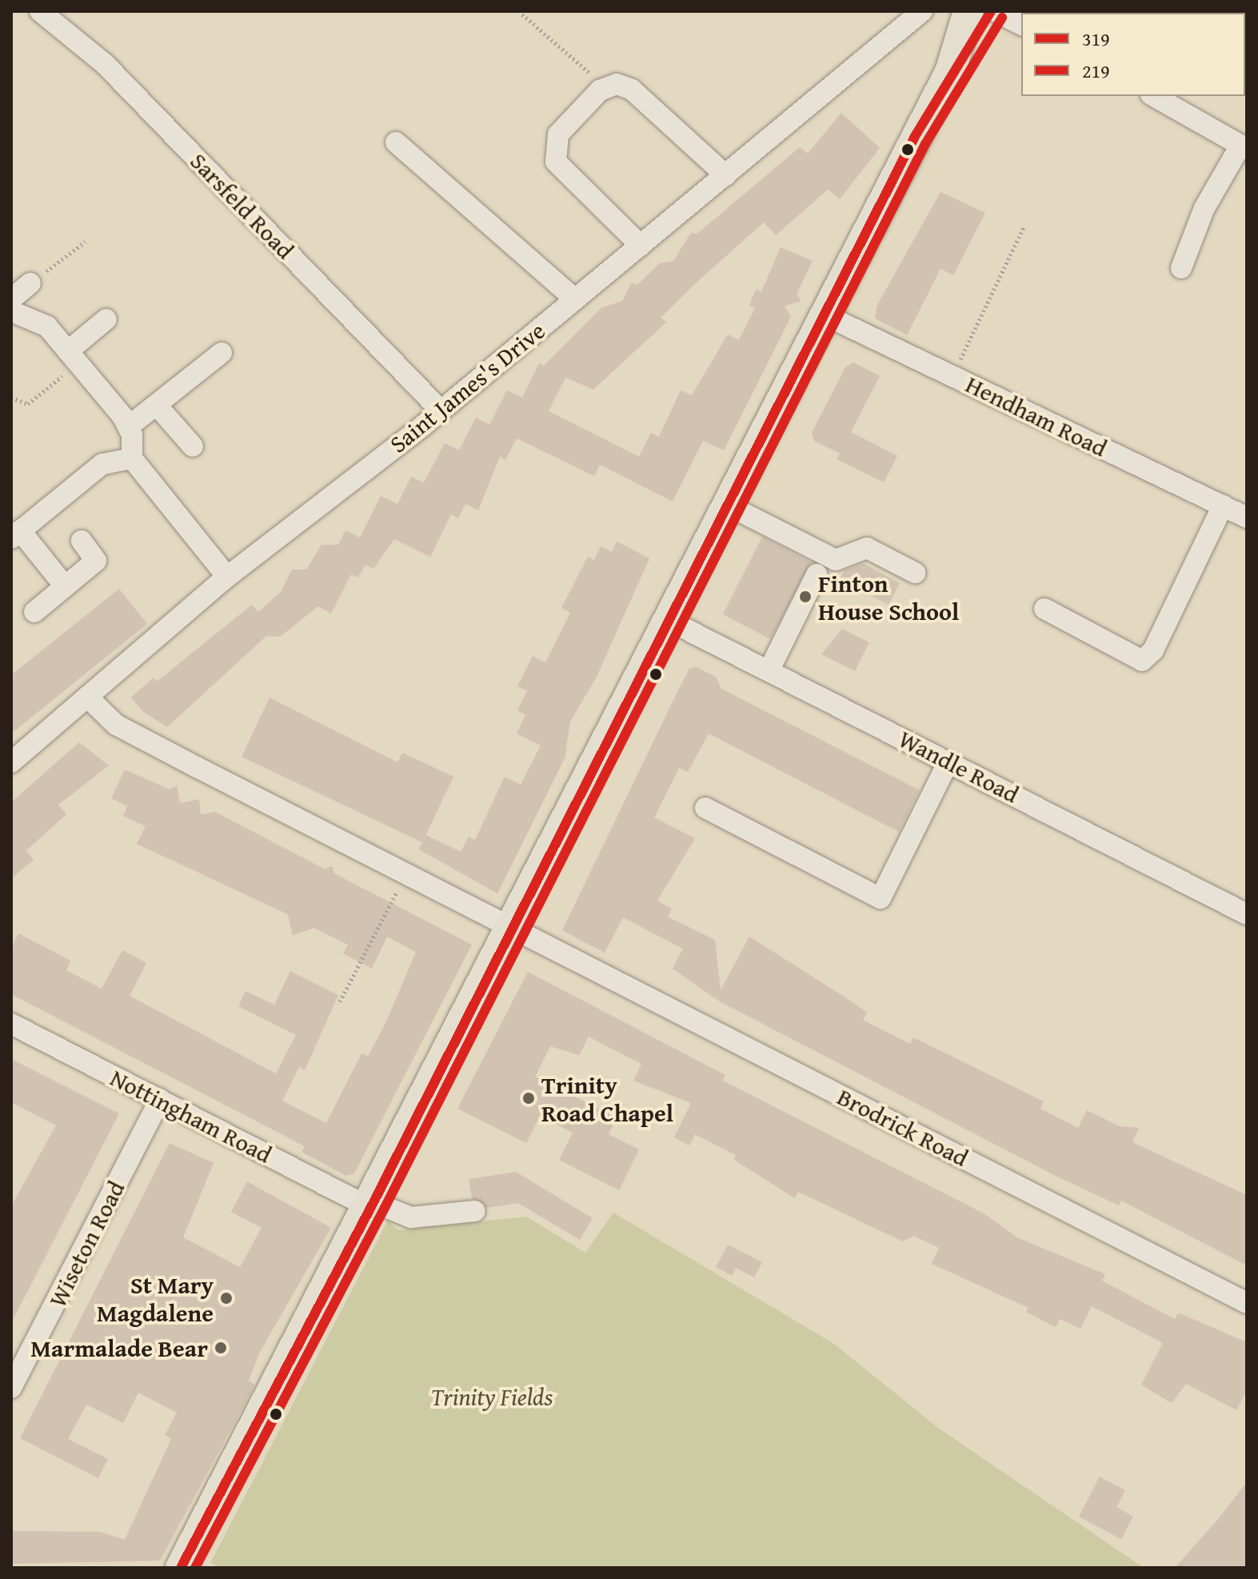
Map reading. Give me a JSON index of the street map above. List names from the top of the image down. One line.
{"streets":{"street":["Sarsfeld Road","Saint James's Drive","Hendham Road","Wandle Road","Nottingham Road","Brodrick Road","Wiseton Road"]},"crossings":[["Sarsfeld Road","Saint James's Drive"],["Saint James's Drive","Brodrick Road"],["Nottingham Road","Wiseton Road"]],"parks":["Trinity Fields"],"places":["Finton House School","Trinity Road Chapel","St Mary Magdalene","Marmalade Bear"],"lines":["transit line 319","transit line 219"],"legend":["319","219"]}
